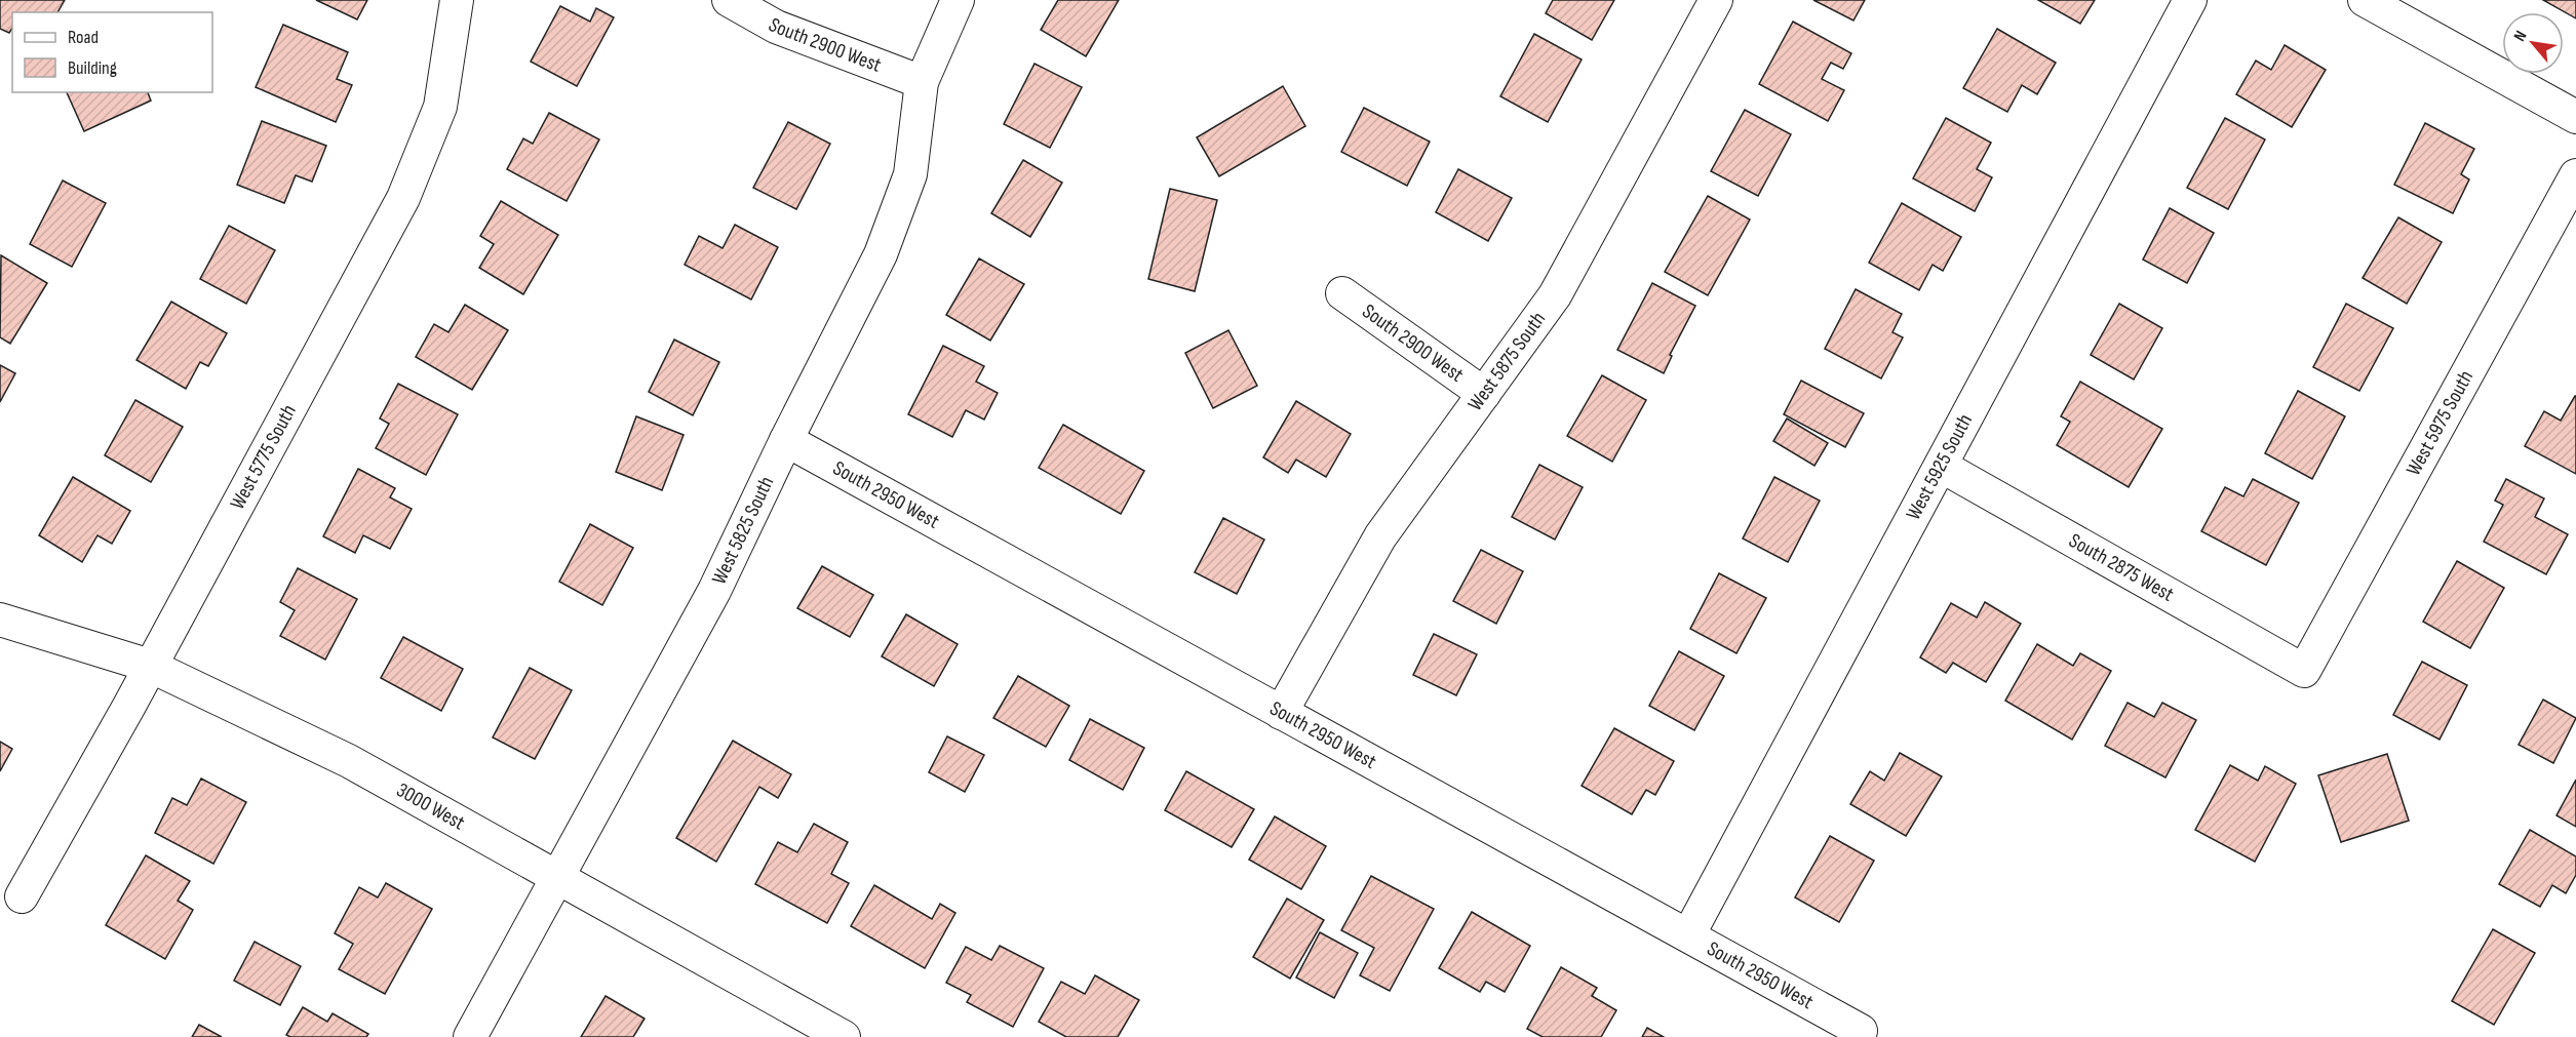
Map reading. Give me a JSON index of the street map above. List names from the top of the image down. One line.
{"streets":{"street":["South 2900 West","West 5875 South","West 5975 South","West 5775 South","West 5925 South","South 2950 West","West 5825 South","South 2875 West","3000 West"]},"crossings":[["South 2900 West","West 5875 South"],["South 2900 West","West 5825 South"],["West 5875 South","South 2950 West"],["West 5975 South","South 2875 West"],["West 5775 South","3000 West"],["West 5925 South","South 2950 West"],["West 5925 South","South 2875 West"],["South 2950 West","West 5825 South"],["West 5825 South","3000 West"]],"legend":["Road","Building"],"north":"top left"}
